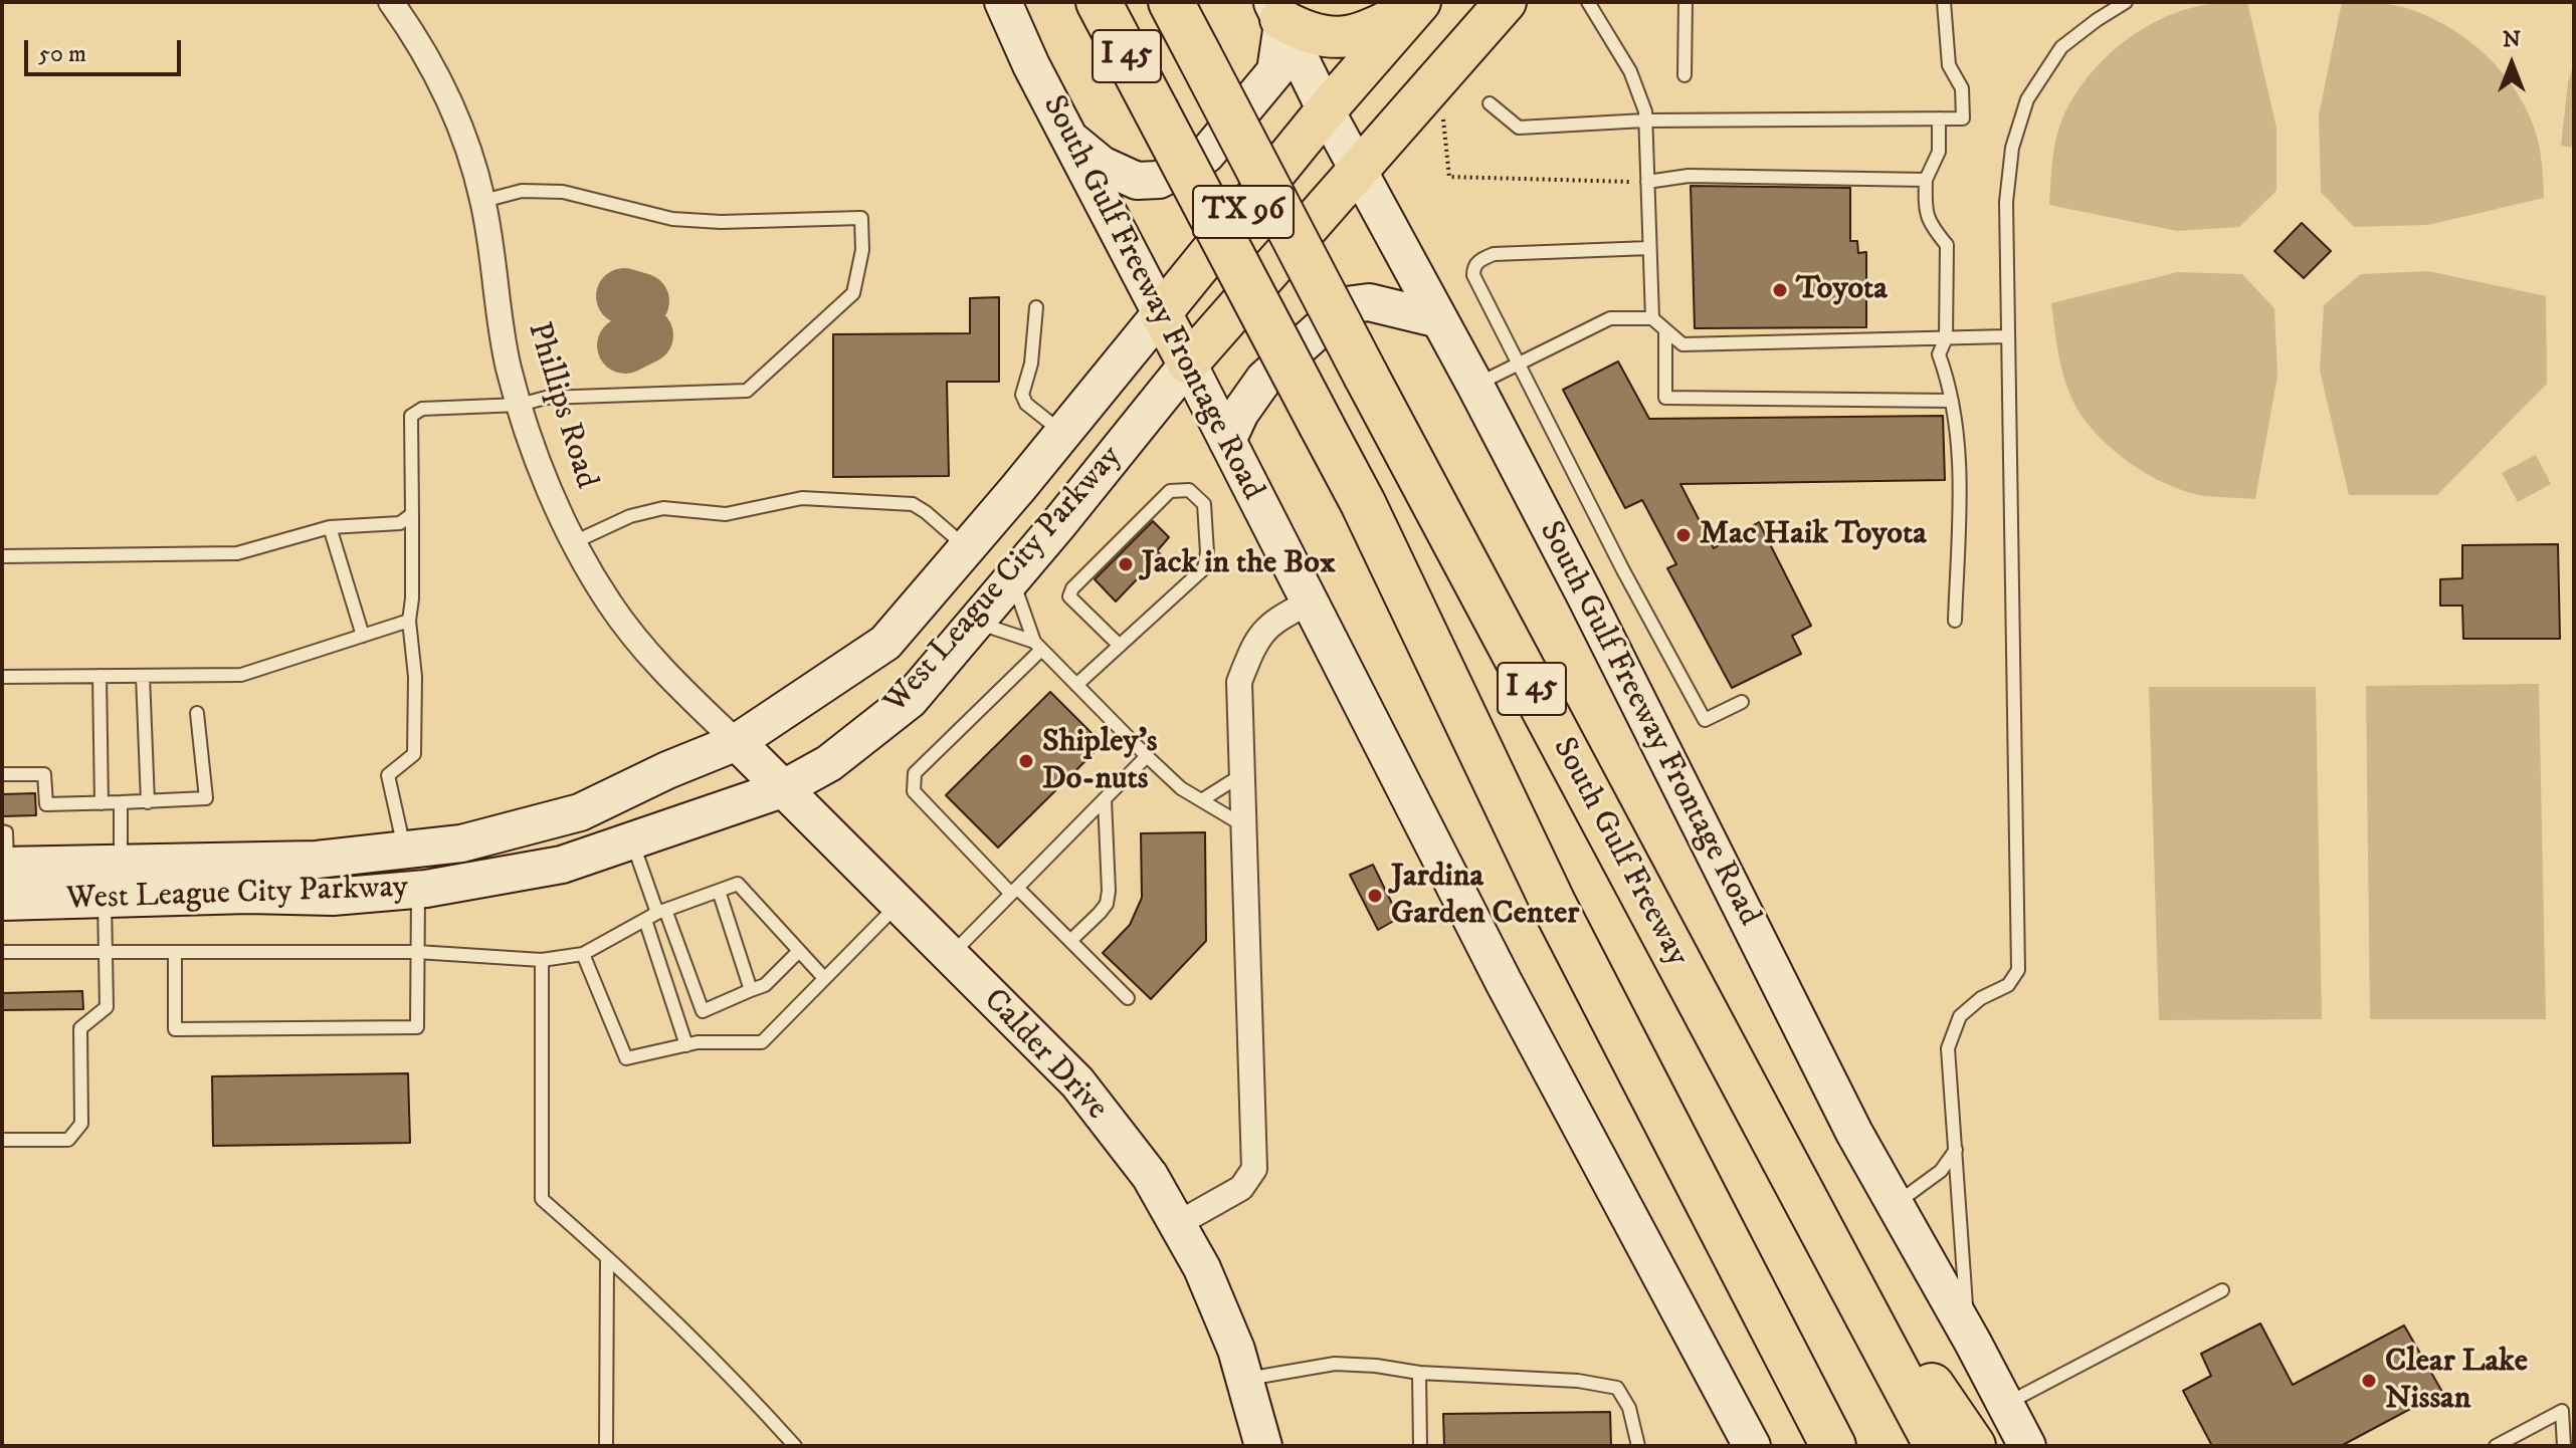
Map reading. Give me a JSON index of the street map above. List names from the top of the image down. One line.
{"streets":{"highway":["I 45","South Gulf Freeway"],"main road":["TX 96","South Gulf Freeway Frontage Road","West League City Parkway","Calder Drive"],"street":["Phillips Road"]},"crossings":[["South Gulf Freeway Frontage Road","West League City Parkway"],["Phillips Road","West League City Parkway"],["Phillips Road","Calder Drive"],["West League City Parkway","Calder Drive"]],"places":["Toyota","Mac Haik Toyota","Jack in the Box","Shipley's Do-nuts","Jardina Garden Center","Clear Lake Nissan"],"scale_bar":"50 m","north":"top"}
